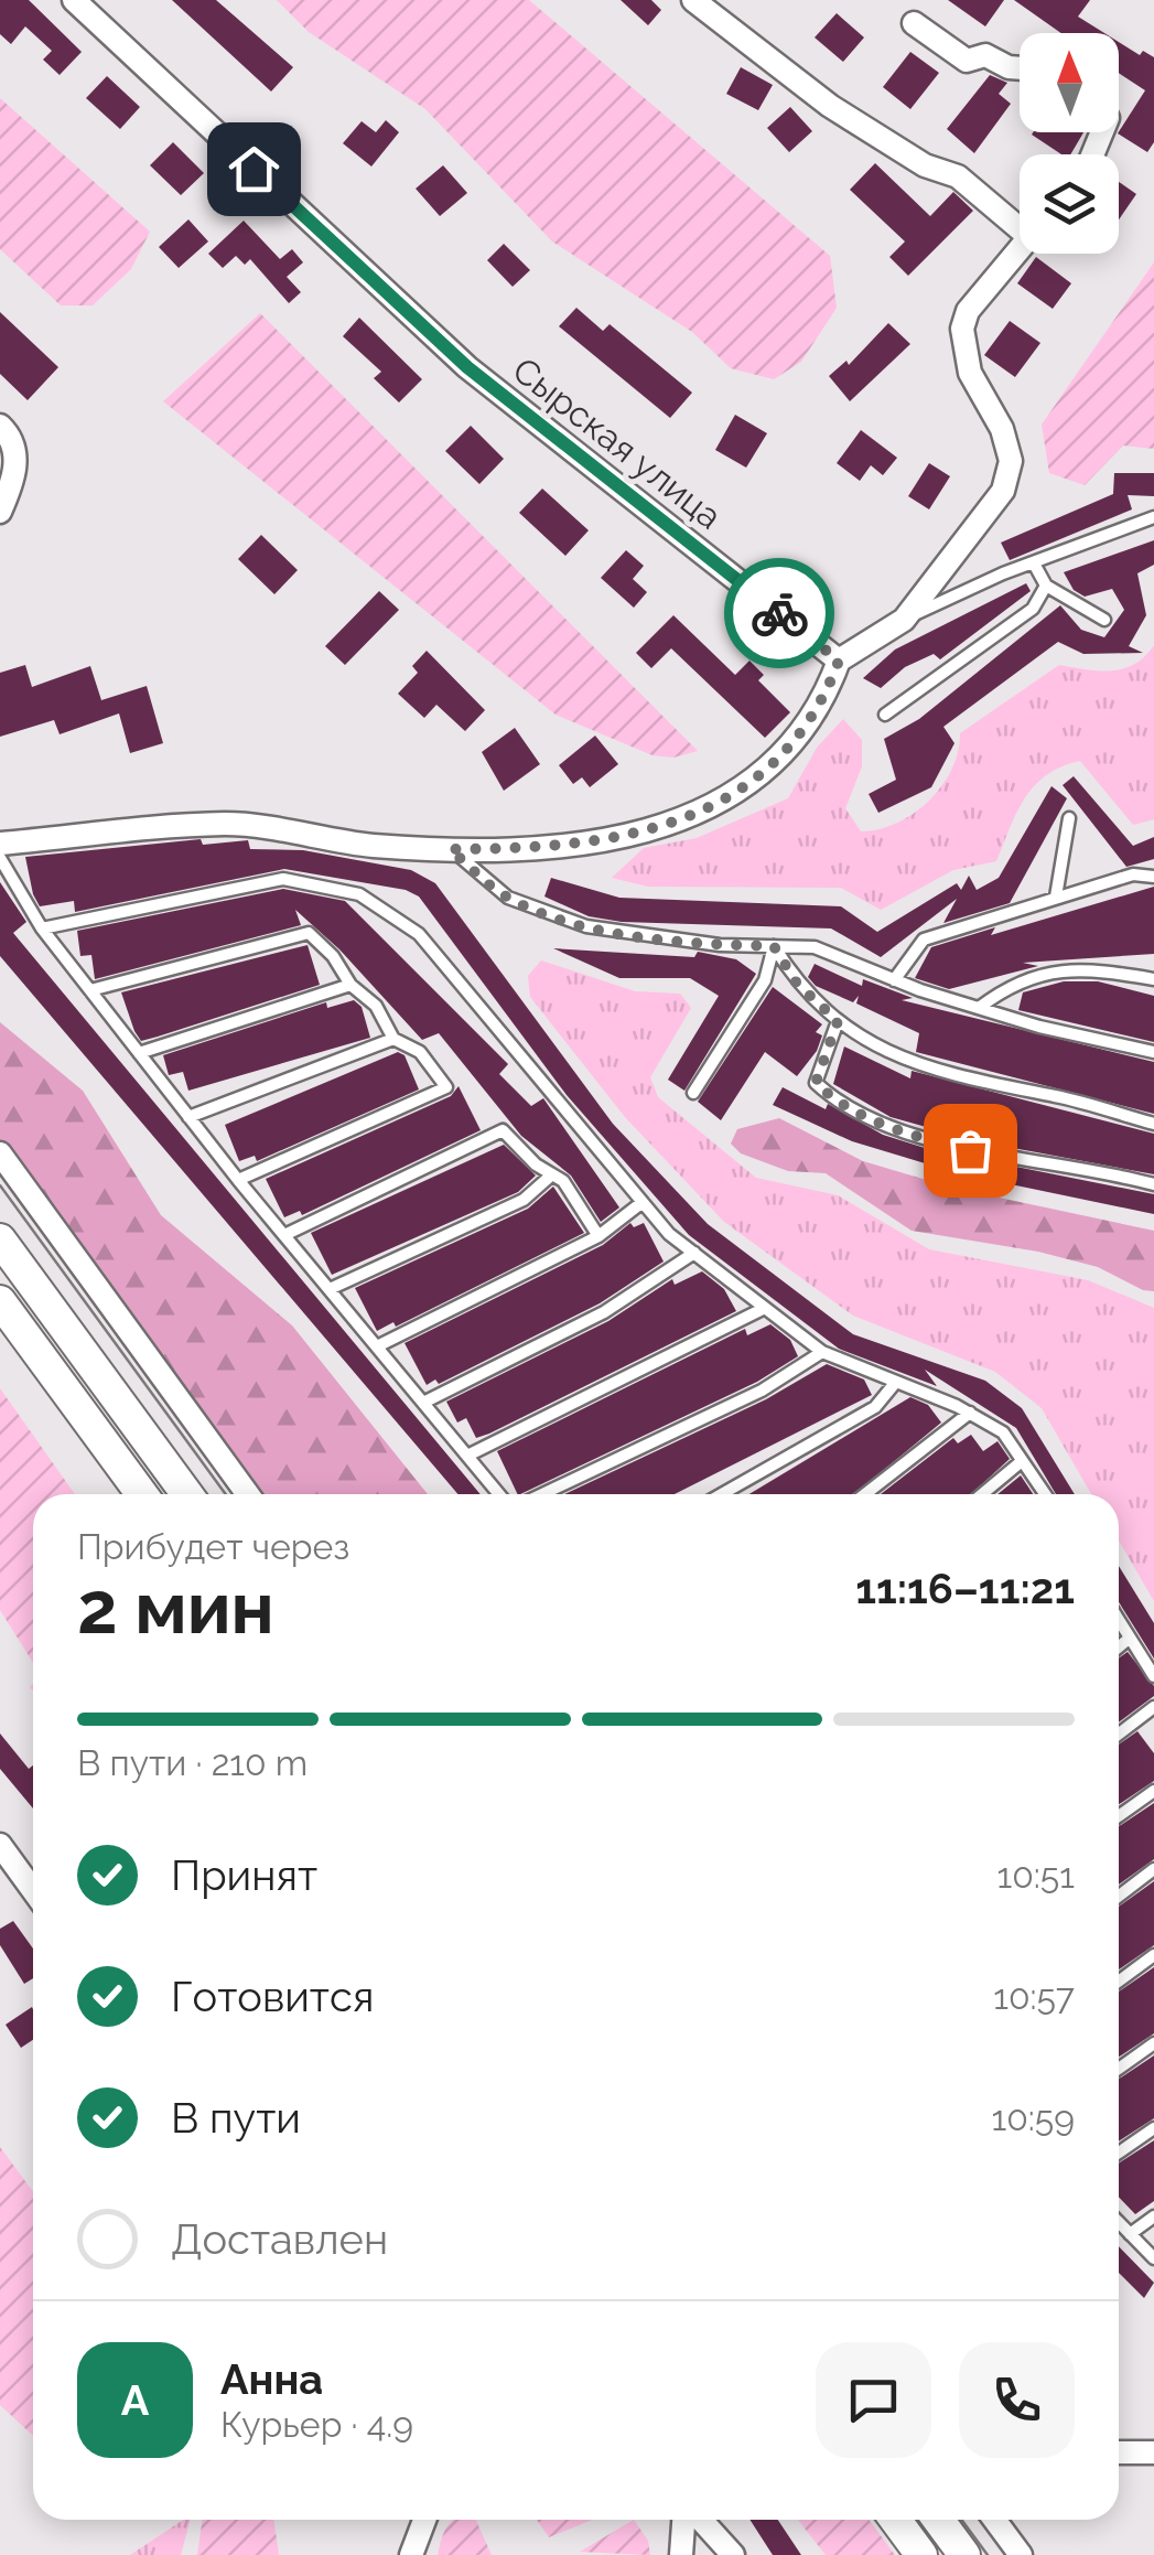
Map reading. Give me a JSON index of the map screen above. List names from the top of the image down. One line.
{"streets":{"street":["Сырская улица"]},"north":"top","page":{"heading":["2 мин","Прибудет через","11:16–11:21"],"panel":["Анна","Курьер · 4.9"],"bar":"В пути · 210 m","list":[["Принят","10:51"],["Готовится","10:57"],["В пути","10:59"],"Доставлен"],"round":"А"}}
